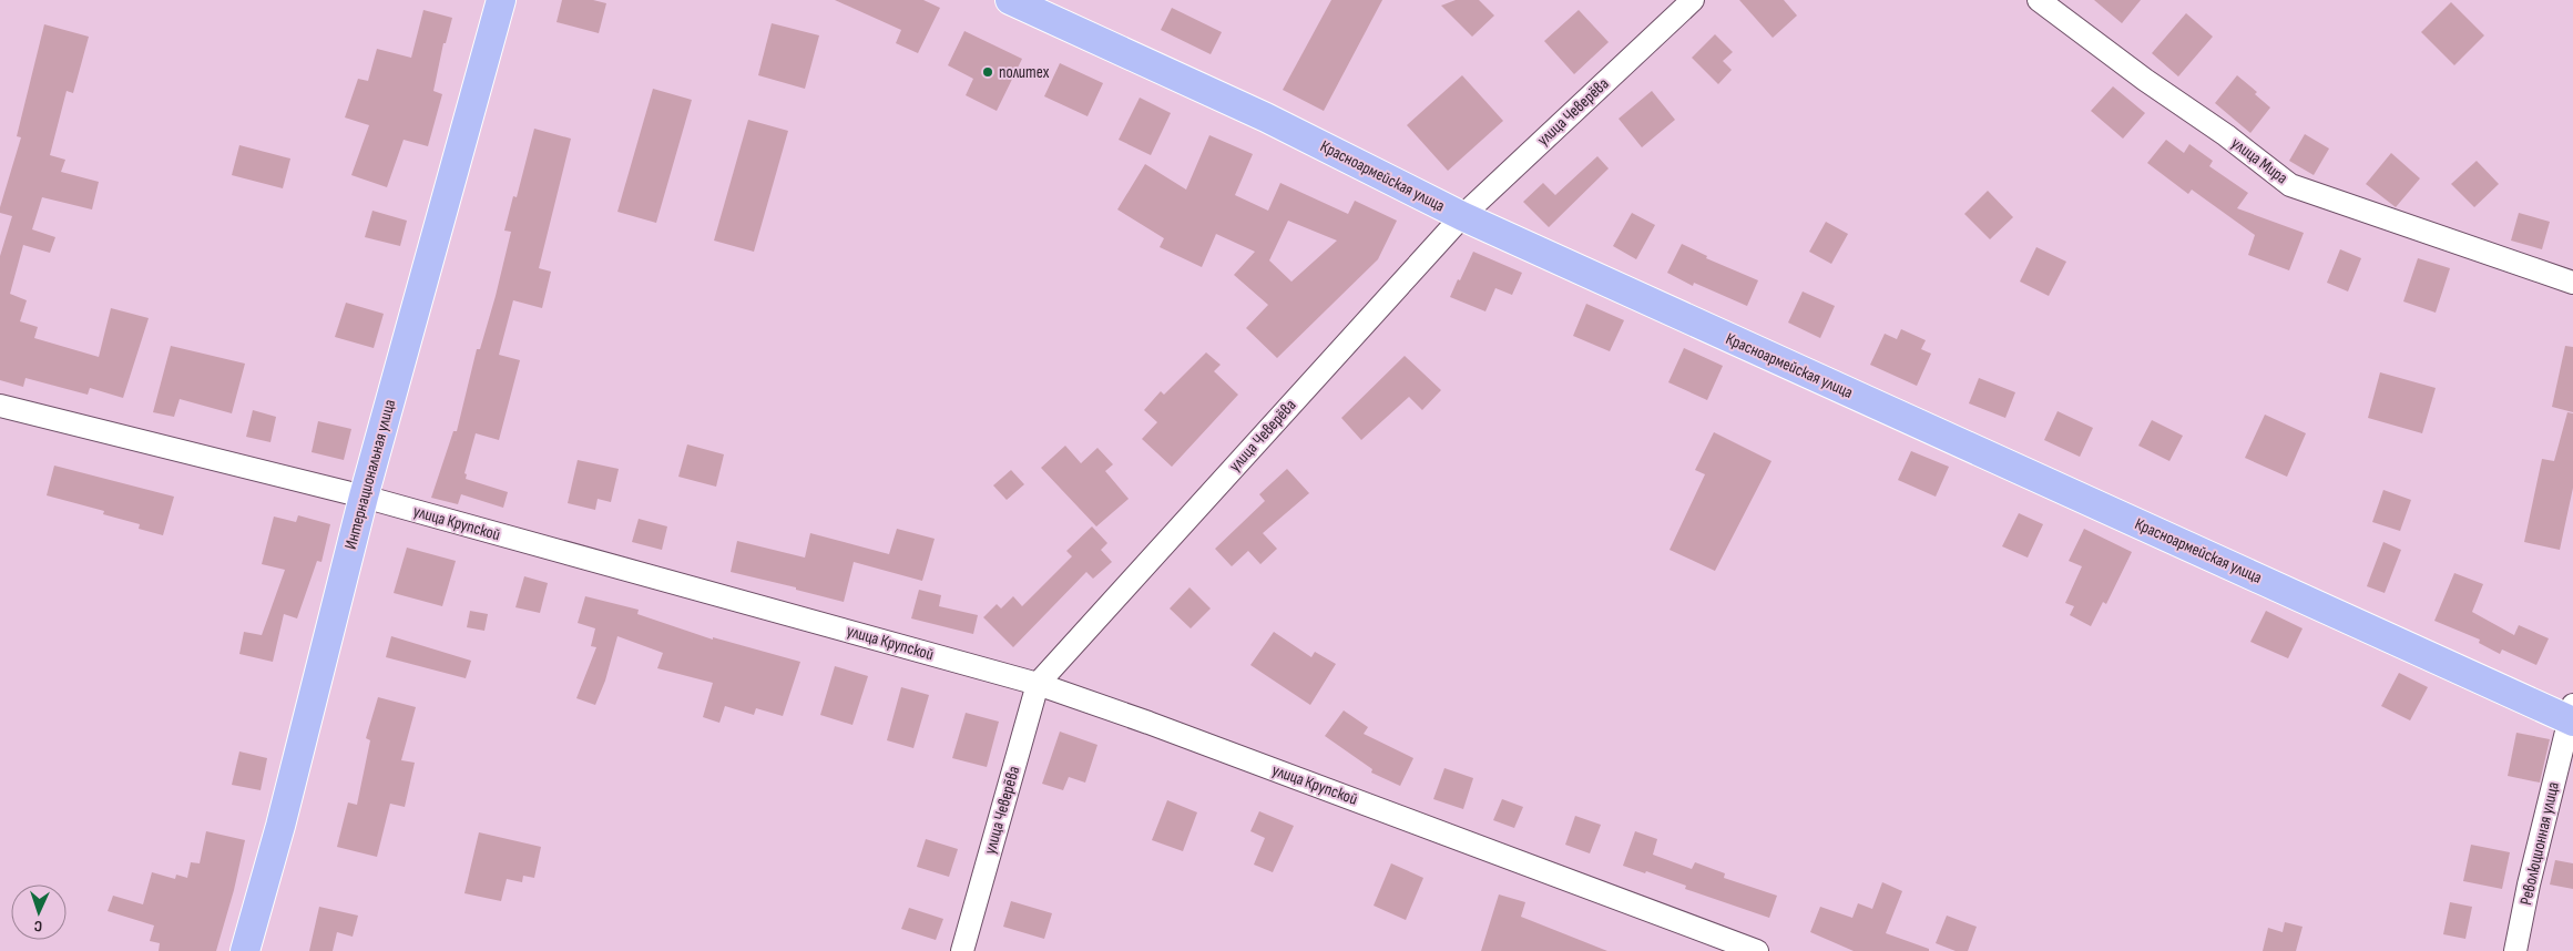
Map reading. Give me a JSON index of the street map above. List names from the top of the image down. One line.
{"streets":{"main road":["Красноармейская улица","Интернациональная улица"],"street":["улица Чеверёва","улица Мира","улица Крупской","Революционная улица"]},"crossings":[["улица Чеверёва","Красноармейская улица"],["улица Чеверёва","улица Крупской"],["Красноармейская улица","Революционная улица"],["Интернациональная улица","улица Крупской"]],"places":["политех"],"north":"bottom"}
